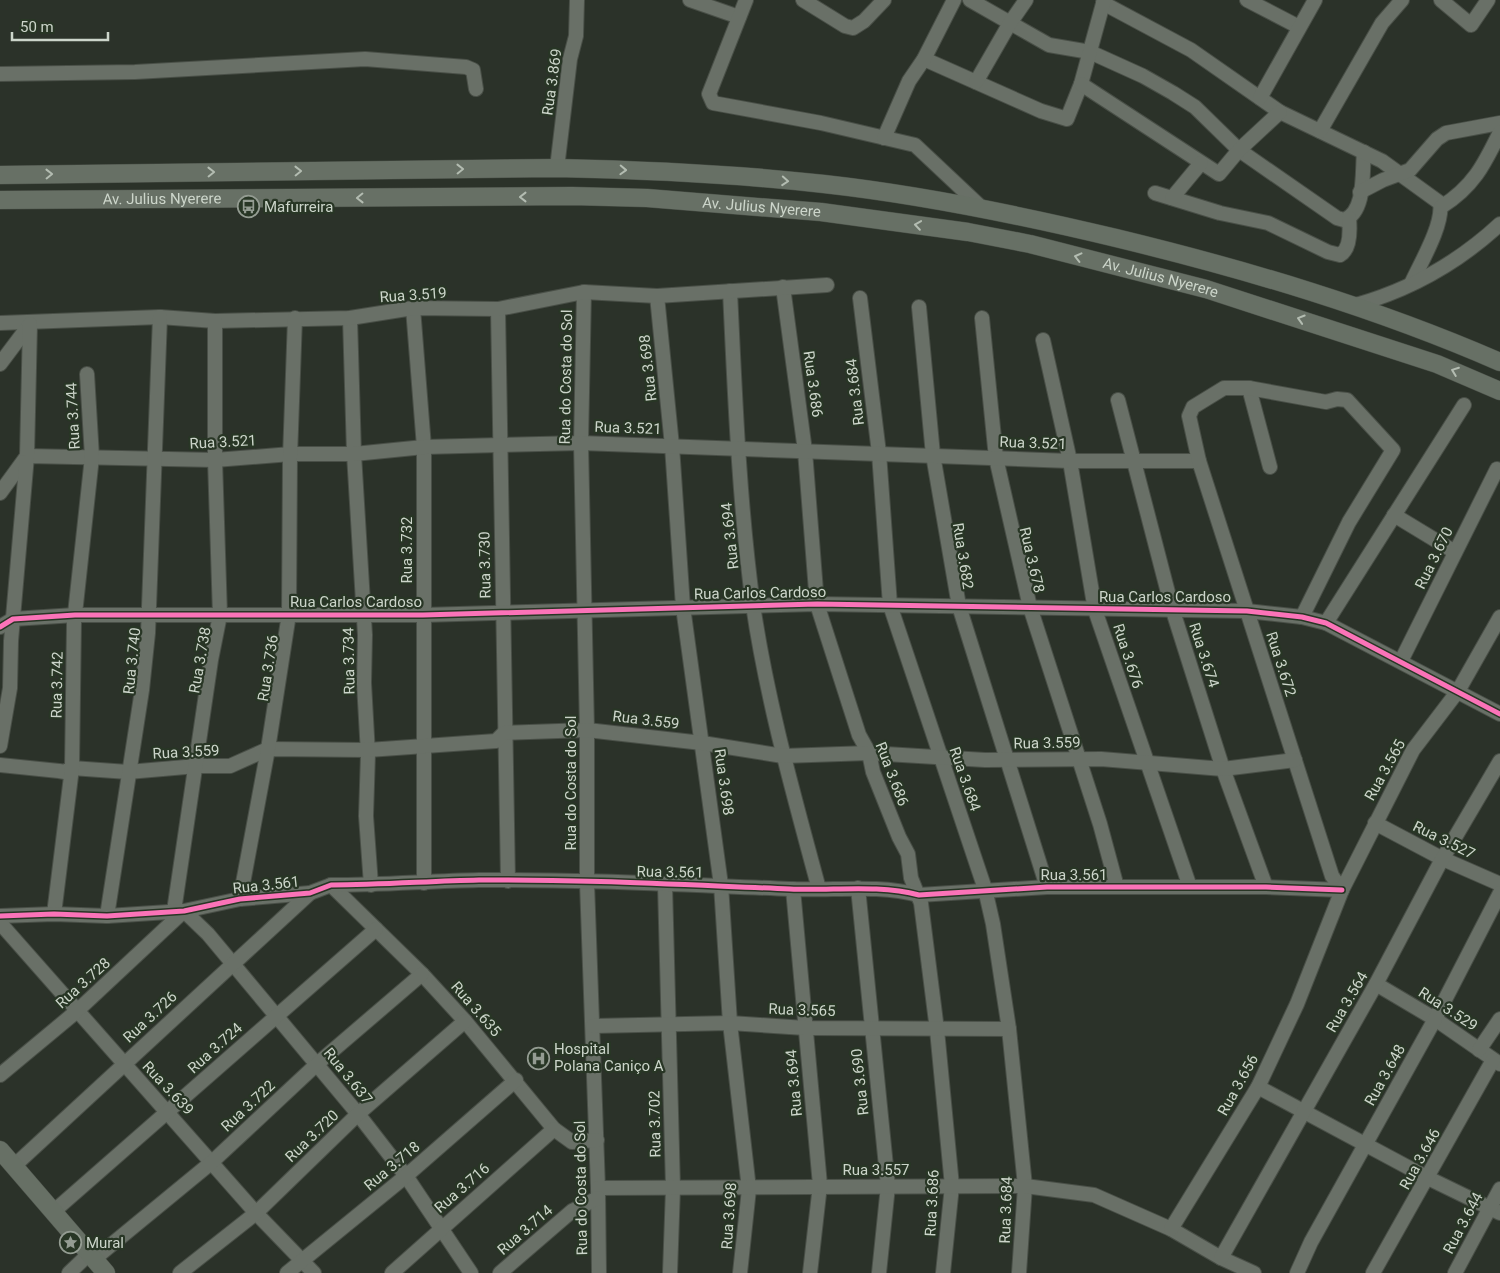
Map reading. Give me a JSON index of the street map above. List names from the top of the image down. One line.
{"streets":{"main road":["Av. Julius Nyerere"],"street":["Rua 3.869","Rua 3.519","Rua 3.698","Rua do Costa do Sol","Rua 3.686","Rua 3.684","Rua 3.744","Rua 3.521","Rua 3.694","Rua 3.732","Rua 3.682","Rua 3.670","Rua 3.678","Rua 3.730","Rua Carlos Cardoso","Rua 3.674","Rua 3.676","Rua 3.738","Rua 3.740","Rua 3.734","Rua 3.672","Rua 3.736","Rua 3.742","Rua 3.559","Rua 3.565","Rua 3.527","Rua 3.561","Rua 3.728","Rua 3.564","Rua 3.635","Rua 3.529","Rua 3.726","Rua 3.724","Rua 3.648","Rua 3.637","Rua 3.690","Rua 3.656","Rua 3.639","Rua 3.722","Rua 3.702","Rua 3.720","Rua 3.646","Rua 3.718","Rua 3.557","Rua 3.716","Rua 3.644","Rua 3.714"]},"crossings":[["Rua 3.869","Av. Julius Nyerere"],["Rua 3.519","Rua 3.698"],["Rua 3.519","Rua do Costa do Sol"],["Rua 3.519","Rua 3.686"],["Rua 3.519","Rua 3.694"],["Rua 3.519","Rua 3.732"],["Rua 3.519","Rua 3.730"],["Rua 3.519","Rua 3.738"],["Rua 3.519","Rua 3.740"],["Rua 3.519","Rua 3.734"],["Rua 3.519","Rua 3.736"],["Rua 3.698","Rua 3.521"],["Rua 3.698","Rua Carlos Cardoso"],["Rua 3.698","Rua 3.559"],["Rua 3.698","Rua 3.565"],["Rua 3.698","Rua 3.561"],["Rua 3.698","Rua 3.557"],["Rua do Costa do Sol","Rua 3.521"],["Rua do Costa do Sol","Rua Carlos Cardoso"],["Rua do Costa do Sol","Rua 3.559"],["Rua do Costa do Sol","Rua 3.565"],["Rua do Costa do Sol","Rua 3.561"],["Rua do Costa do Sol","Rua 3.635"],["Rua do Costa do Sol","Rua 3.557"],["Rua do Costa do Sol","Rua 3.714"],["Rua 3.686","Rua 3.521"],["Rua 3.686","Rua Carlos Cardoso"],["Rua 3.686","Rua 3.559"],["Rua 3.686","Rua 3.565"],["Rua 3.686","Rua 3.561"],["Rua 3.686","Rua 3.557"],["Rua 3.684","Rua 3.521"],["Rua 3.684","Rua Carlos Cardoso"],["Rua 3.684","Rua 3.559"],["Rua 3.684","Rua 3.565"],["Rua 3.684","Rua 3.561"],["Rua 3.684","Rua 3.557"],["Rua 3.744","Rua 3.521"],["Rua 3.744","Rua 3.742"],["Rua 3.521","Rua 3.694"],["Rua 3.521","Rua 3.732"],["Rua 3.521","Rua 3.682"],["Rua 3.521","Rua 3.678"],["Rua 3.521","Rua 3.730"],["Rua 3.521","Rua 3.674"],["Rua 3.521","Rua 3.676"],["Rua 3.521","Rua 3.738"],["Rua 3.521","Rua 3.740"],["Rua 3.521","Rua 3.734"],["Rua 3.521","Rua 3.672"],["Rua 3.521","Rua 3.736"],["Rua 3.521","Rua 3.742"],["Rua 3.694","Rua Carlos Cardoso"],["Rua 3.694","Rua 3.559"],["Rua 3.694","Rua 3.565"],["Rua 3.694","Rua 3.561"],["Rua 3.694","Rua 3.557"],["Rua 3.732","Rua Carlos Cardoso"],["Rua 3.732","Rua 3.559"],["Rua 3.732","Rua 3.561"],["Rua 3.682","Rua Carlos Cardoso"],["Rua 3.682","Rua 3.559"],["Rua 3.682","Rua 3.561"],["Rua 3.670","Rua Carlos Cardoso"],["Rua 3.678","Rua Carlos Cardoso"],["Rua 3.678","Rua 3.559"],["Rua 3.678","Rua 3.561"],["Rua 3.730","Rua Carlos Cardoso"],["Rua 3.730","Rua 3.559"],["Rua 3.730","Rua 3.561"],["Rua Carlos Cardoso","Rua 3.674"],["Rua Carlos Cardoso","Rua 3.676"],["Rua Carlos Cardoso","Rua 3.738"],["Rua Carlos Cardoso","Rua 3.740"],["Rua Carlos Cardoso","Rua 3.734"],["Rua Carlos Cardoso","Rua 3.672"],["Rua Carlos Cardoso","Rua 3.736"],["Rua Carlos Cardoso","Rua 3.742"],["Rua Carlos Cardoso","Rua 3.565"],["Rua 3.674","Rua 3.559"],["Rua 3.674","Rua 3.561"],["Rua 3.676","Rua 3.559"],["Rua 3.676","Rua 3.561"],["Rua 3.738","Rua 3.559"],["Rua 3.738","Rua 3.561"],["Rua 3.738","Rua 3.728"],["Rua 3.738","Rua 3.637"],["Rua 3.740","Rua 3.559"],["Rua 3.740","Rua 3.561"],["Rua 3.734","Rua 3.559"],["Rua 3.734","Rua 3.561"],["Rua 3.672","Rua 3.559"],["Rua 3.672","Rua 3.565"],["Rua 3.672","Rua 3.561"],["Rua 3.736","Rua 3.559"],["Rua 3.736","Rua 3.561"],["Rua 3.742","Rua 3.559"],["Rua 3.742","Rua 3.561"],["Rua 3.565","Rua 3.527"],["Rua 3.565","Rua 3.561"],["Rua 3.565","Rua 3.690"],["Rua 3.565","Rua 3.656"],["Rua 3.565","Rua 3.702"],["Rua 3.527","Rua 3.564"],["Rua 3.561","Rua 3.728"],["Rua 3.561","Rua 3.635"],["Rua 3.561","Rua 3.726"],["Rua 3.561","Rua 3.637"],["Rua 3.561","Rua 3.690"],["Rua 3.561","Rua 3.702"],["Rua 3.728","Rua 3.637"],["Rua 3.728","Rua 3.639"],["Rua 3.564","Rua 3.529"],["Rua 3.564","Rua 3.557"],["Rua 3.635","Rua 3.724"],["Rua 3.635","Rua 3.722"],["Rua 3.635","Rua 3.720"],["Rua 3.635","Rua 3.718"],["Rua 3.635","Rua 3.716"],["Rua 3.529","Rua 3.648"],["Rua 3.529","Rua 3.646"],["Rua 3.726","Rua 3.637"],["Rua 3.726","Rua 3.639"],["Rua 3.724","Rua 3.637"],["Rua 3.724","Rua 3.639"],["Rua 3.637","Rua 3.722"],["Rua 3.637","Rua 3.720"],["Rua 3.637","Rua 3.718"],["Rua 3.637","Rua 3.716"],["Rua 3.690","Rua 3.557"],["Rua 3.656","Rua 3.557"],["Rua 3.639","Rua 3.722"],["Rua 3.639","Rua 3.720"],["Rua 3.639","Rua 3.718"],["Rua 3.702","Rua 3.557"],["Rua 3.557","Rua 3.714"]],"places":{"bus stop":["Mafurreira"],"hospital":["Hospital Polana Caniço A"],"place":["Mural"]},"scale_bar":"50 m"}
